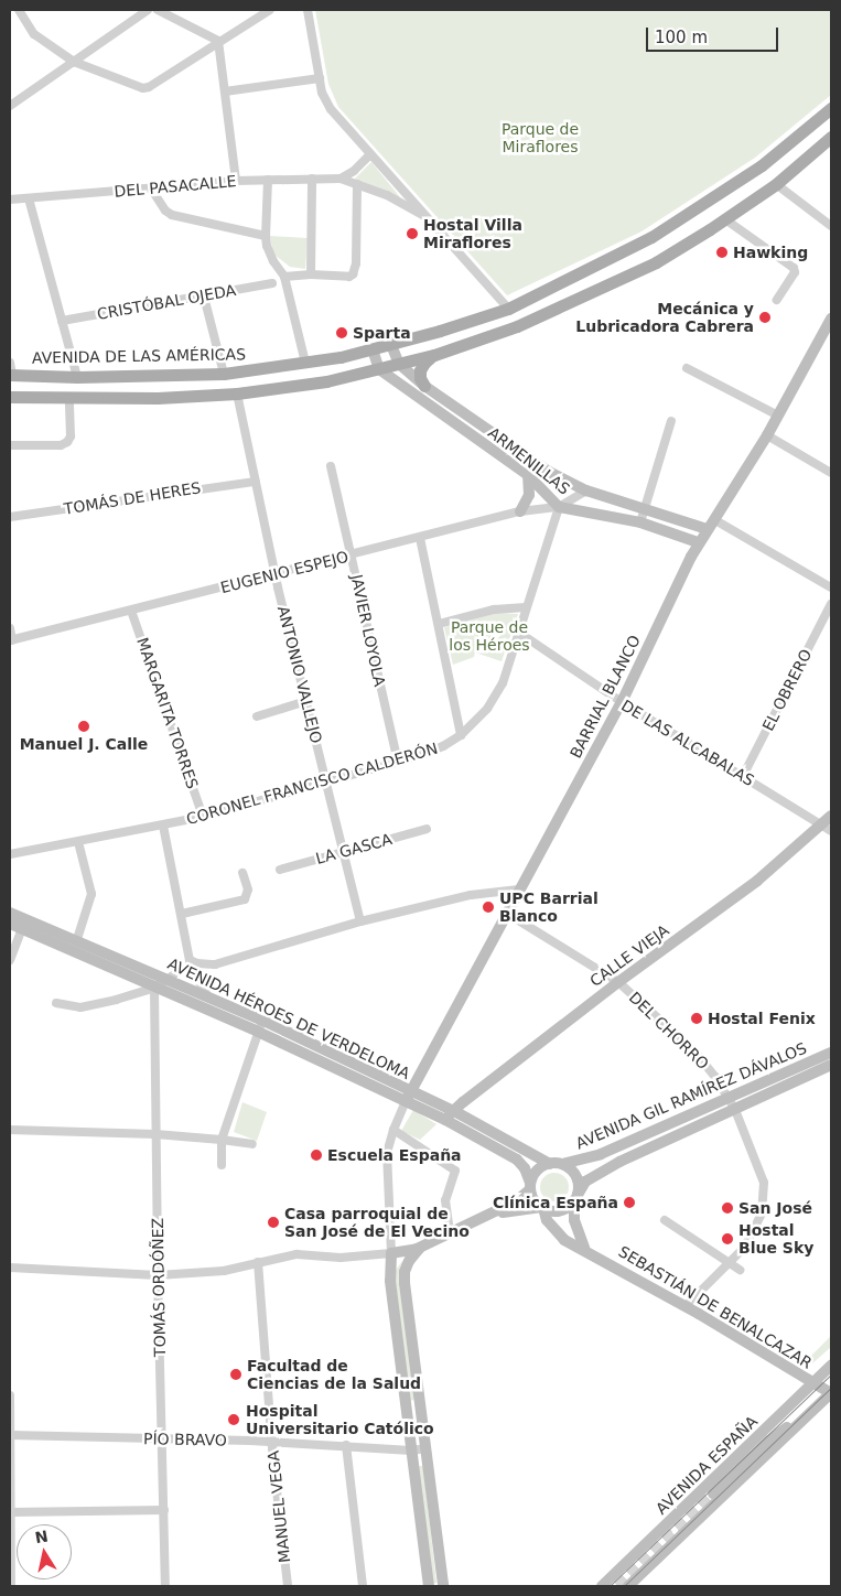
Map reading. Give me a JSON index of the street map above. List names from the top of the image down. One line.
{"streets":{"main road":["AVENIDA DE LAS AMÉRICAS","ARMENILLAS","BARRIAL BLANCO","CALLE VIEJA","AVENIDA HÉROES DE VERDELOMA","AVENIDA GIL RAMÍREZ DÁVALOS","SEBASTIÁN DE BENALCAZAR","AVENIDA ESPAÑA"],"street":["DEL PASACALLE","CRISTÓBAL OJEDA","TOMÁS DE HERES","EUGENIO ESPEJO","JAVIER LOYOLA","ANTONIO VALLEJO","EL OBRERO","MARGARITA TORRES","DE LAS ALCABALAS","CORONEL FRANCISCO CALDERÓN","LA GASCA","DEL CHORRO","TOMÁS ORDÓÑEZ","PÍO BRAVO","MANUEL VEGA"]},"crossings":[["DEL PASACALLE","AVENIDA DE LAS AMÉRICAS"],["AVENIDA DE LAS AMÉRICAS","ARMENILLAS"],["ARMENILLAS","EUGENIO ESPEJO"],["ARMENILLAS","BARRIAL BLANCO"],["ARMENILLAS","CORONEL FRANCISCO CALDERÓN"],["TOMÁS DE HERES","ANTONIO VALLEJO"],["EUGENIO ESPEJO","JAVIER LOYOLA"],["EUGENIO ESPEJO","ANTONIO VALLEJO"],["EUGENIO ESPEJO","MARGARITA TORRES"],["EUGENIO ESPEJO","CORONEL FRANCISCO CALDERÓN"],["JAVIER LOYOLA","CORONEL FRANCISCO CALDERÓN"],["ANTONIO VALLEJO","CORONEL FRANCISCO CALDERÓN"],["ANTONIO VALLEJO","LA GASCA"],["EL OBRERO","DE LAS ALCABALAS"],["BARRIAL BLANCO","DE LAS ALCABALAS"],["BARRIAL BLANCO","AVENIDA HÉROES DE VERDELOMA"],["BARRIAL BLANCO","DEL CHORRO"],["MARGARITA TORRES","CORONEL FRANCISCO CALDERÓN"],["DE LAS ALCABALAS","CORONEL FRANCISCO CALDERÓN"],["DE LAS ALCABALAS","CALLE VIEJA"],["CALLE VIEJA","AVENIDA HÉROES DE VERDELOMA"],["CALLE VIEJA","DEL CHORRO"],["AVENIDA HÉROES DE VERDELOMA","AVENIDA GIL RAMÍREZ DÁVALOS"],["AVENIDA HÉROES DE VERDELOMA","TOMÁS ORDÓÑEZ"],["AVENIDA HÉROES DE VERDELOMA","SEBASTIÁN DE BENALCAZAR"],["DEL CHORRO","AVENIDA GIL RAMÍREZ DÁVALOS"],["DEL CHORRO","SEBASTIÁN DE BENALCAZAR"],["AVENIDA GIL RAMÍREZ DÁVALOS","SEBASTIÁN DE BENALCAZAR"],["TOMÁS ORDÓÑEZ","PÍO BRAVO"],["SEBASTIÁN DE BENALCAZAR","AVENIDA ESPAÑA"],["PÍO BRAVO","MANUEL VEGA"]],"parks":["Parque de Miraflores","Parque de los Héroes"],"places":["Hostal Villa Miraflores","Hawking","Mecánica y Lubricadora Cabrera","Sparta","Manuel J. Calle","UPC Barrial Blanco","Hostal Fenix","Escuela España","Clínica España","San José","Casa parroquial de San José de El Vecino","Hostal Blue Sky","Facultad de Ciencias de la Salud","Hospital Universitario Católico"],"scale_bar":"100 m","north":"top"}
